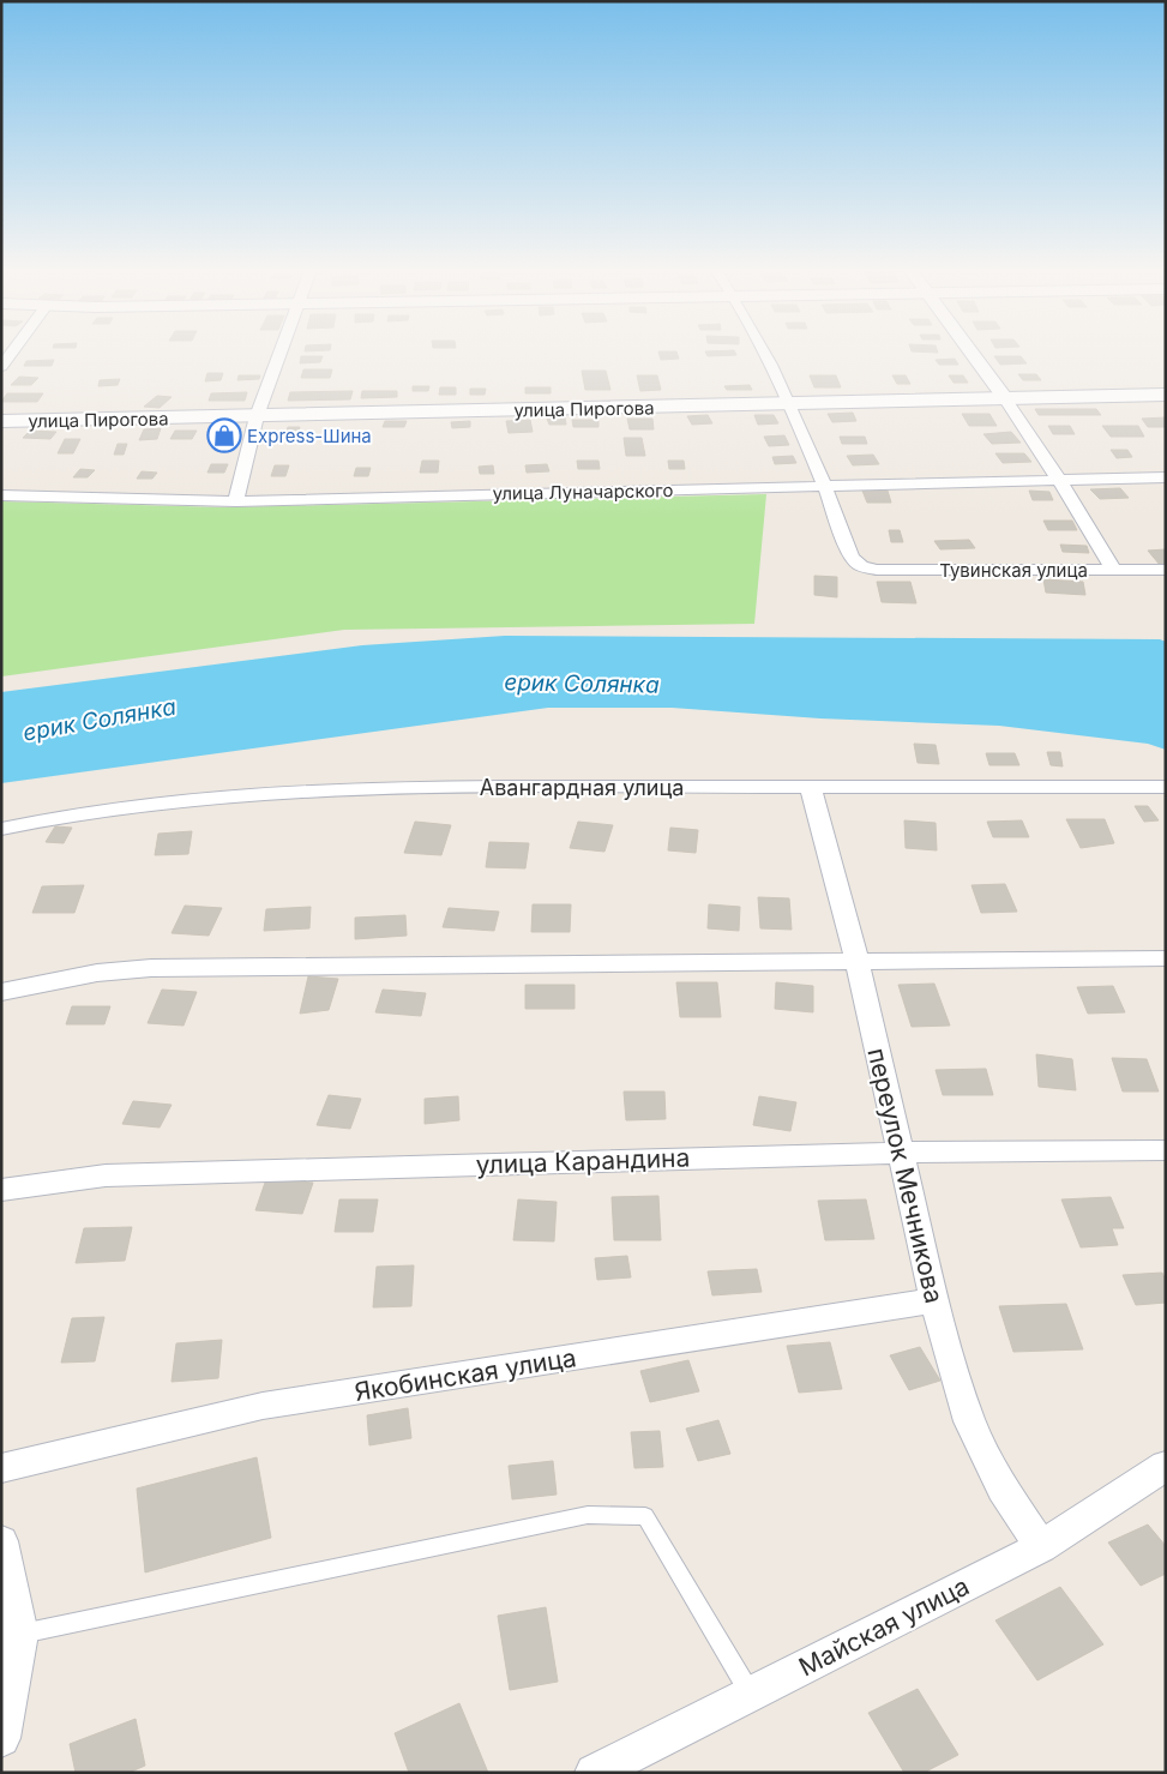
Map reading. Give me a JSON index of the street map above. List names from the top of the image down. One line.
{"streets":{"main road":["улица Пирогова"],"street":["улица Луначарского","Тувинская улица","Авангардная улица","улица Карандина","переулок Мечникова","Якобинская улица","Майская улица"]},"crossings":[["улица Луначарского","Тувинская улица"],["Авангардная улица","переулок Мечникова"],["улица Карандина","переулок Мечникова"],["переулок Мечникова","Якобинская улица"],["переулок Мечникова","Майская улица"]],"water":["ерик Солянка"],"places":{"shop":["Express-Шина"]}}
